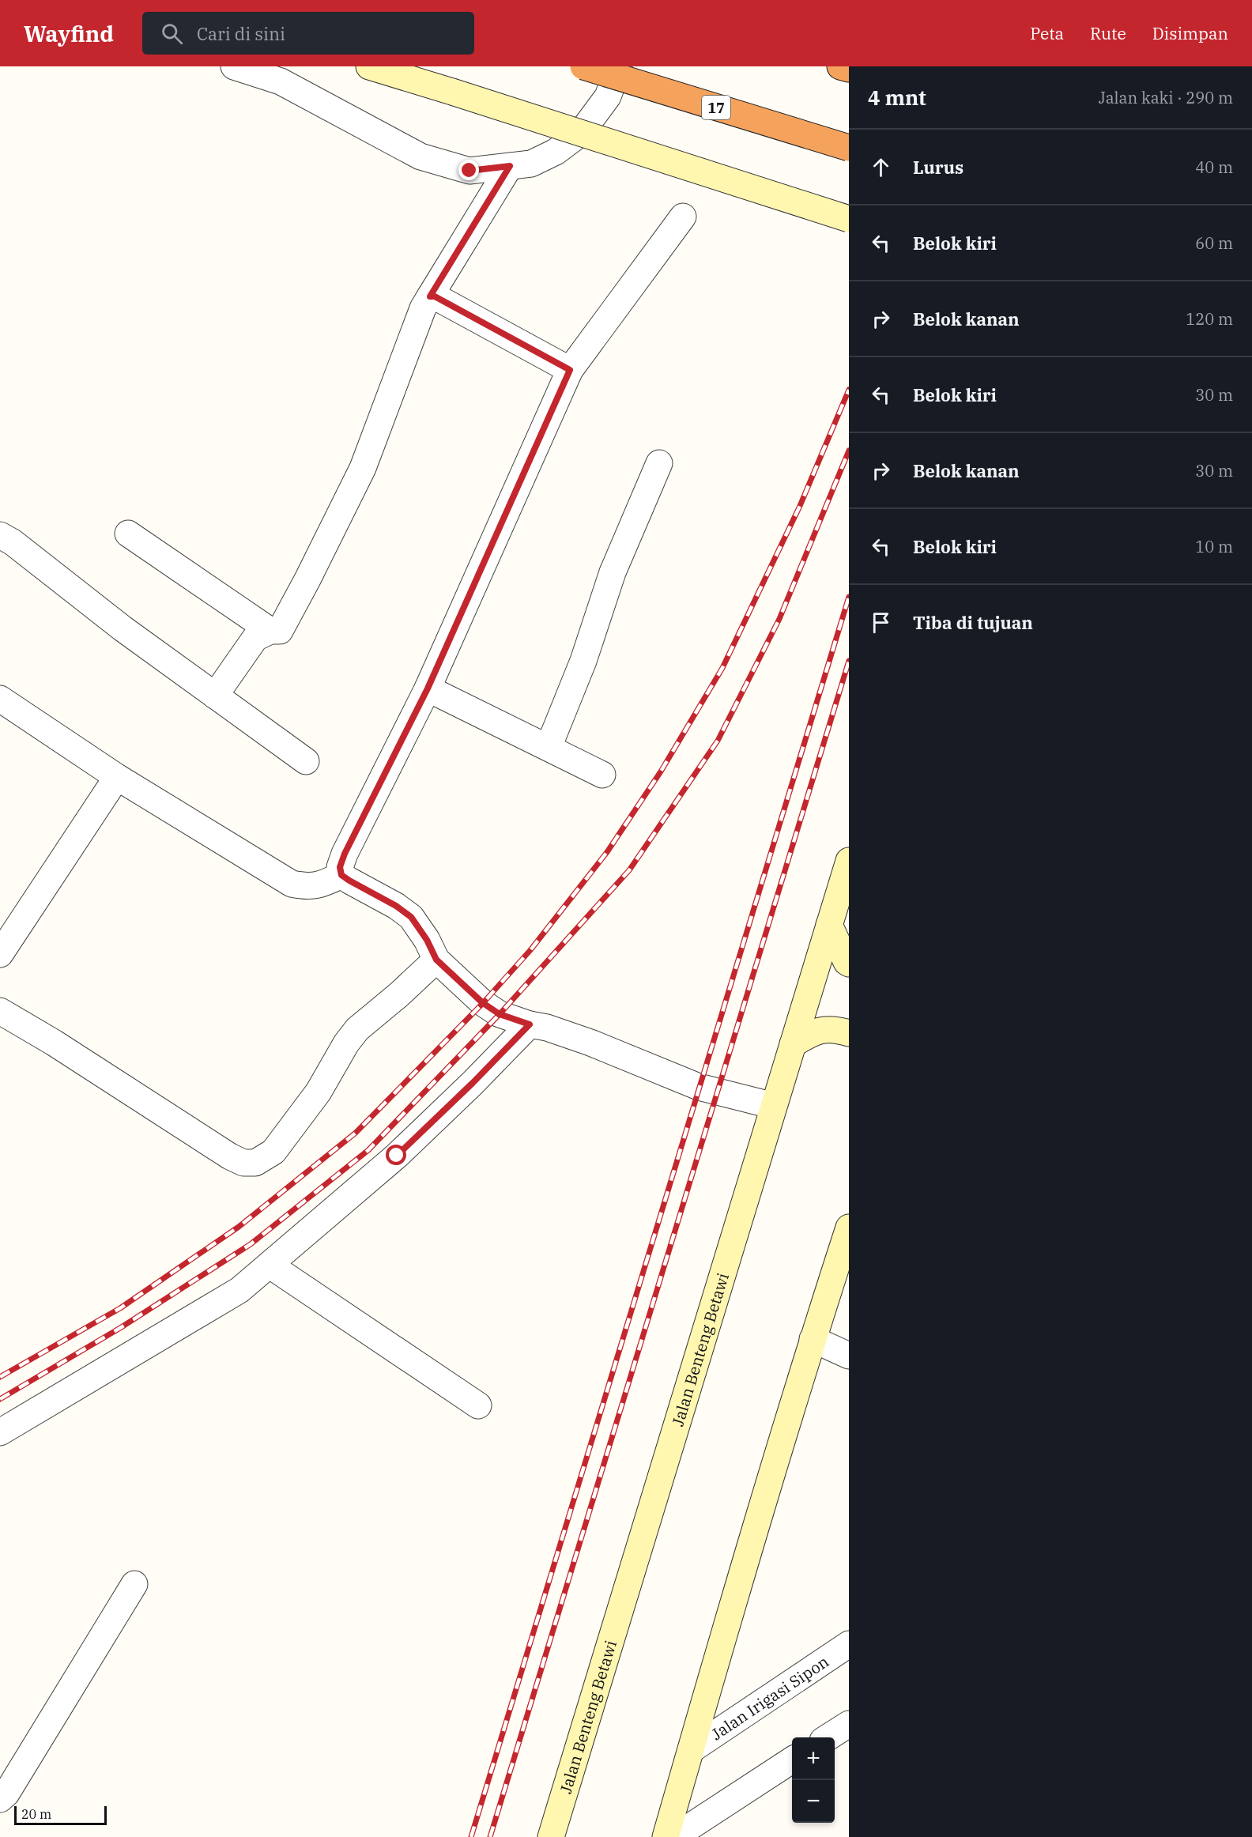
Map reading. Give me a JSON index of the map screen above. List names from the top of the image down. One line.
{"streets":{"highway":["17"],"main road":["Jalan Benteng Betawi"],"street":["Jalan Irigasi Sipon"]},"scale_bar":"20 m","page":{"header":"Wayfind","search":"Cari di sini","nav":["Peta","Rute","Disimpan"],"heading":["4 mnt","Jalan kaki · 290 m"],"list":[["Lurus","40 m"],["Belok kiri","60 m"],["Belok kanan","120 m"],["Belok kiri","30 m"],["Belok kanan","30 m"],["Belok kiri","10 m"],"Tiba di tujuan"],"map_buttons":["+","−"],"scale":"20 m"}}
